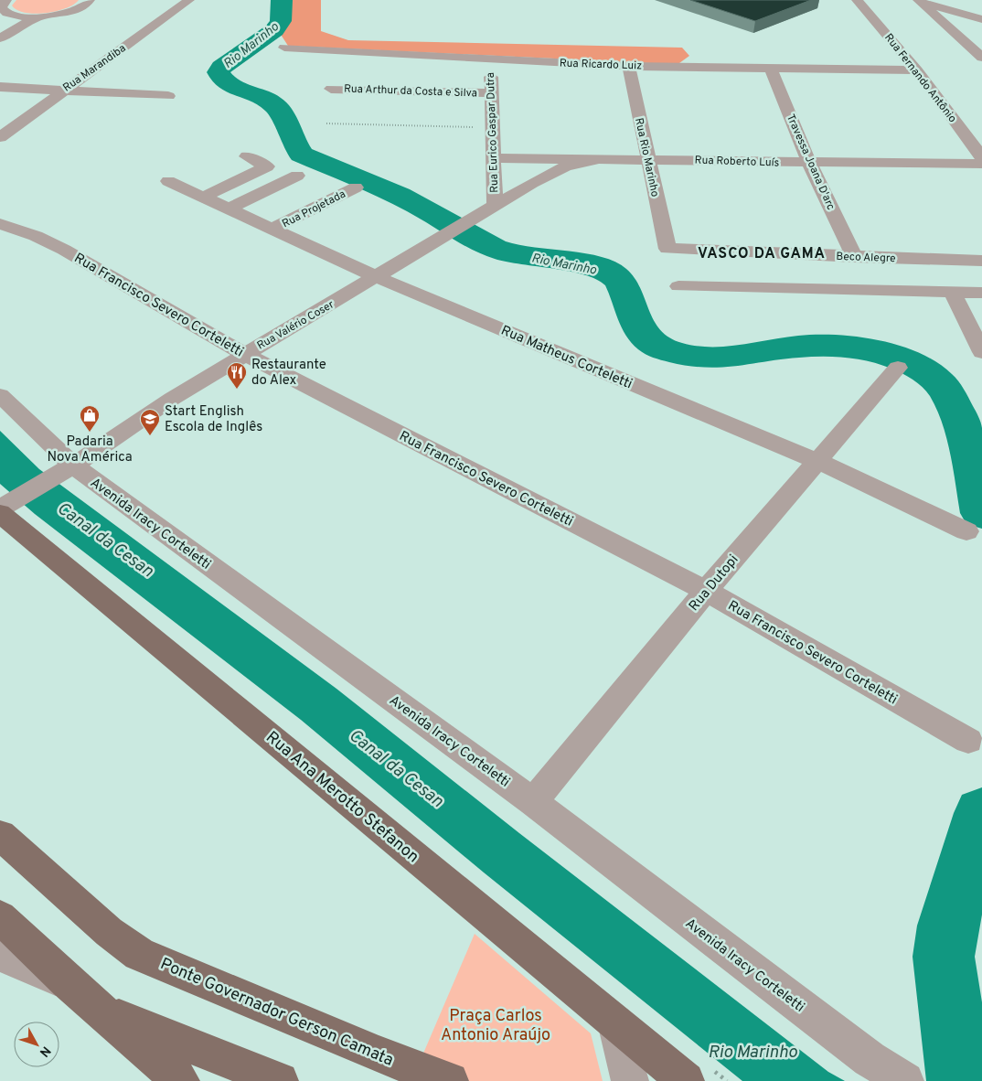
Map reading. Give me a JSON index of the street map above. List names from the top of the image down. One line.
{"streets":{"main road":["Rua Ana Merotto Stefanon","Ponte Governador Gerson Camata"],"street":["Rua Ricardo Luiz","Rua Marandiba","Rua Fernando Antônio","Rua Arthur da Costa e Silva","Rua Eurico Gaspar Dutra","Rua Rio Marinho","Rua Roberto Luís","Travessa Joana D'arc","Rua Projetada","Beco Alegre","Rua Francisco Severo Corteletti","Rua Valério Coser","Rua Matheus Corteletti","Avenida Iracy Corteletti","Rua Dutopi"]},"crossings":[["Rua Ricardo Luiz","Rua Fernando Antônio"],["Rua Ricardo Luiz","Rua Eurico Gaspar Dutra"],["Rua Ricardo Luiz","Rua Rio Marinho"],["Rua Ricardo Luiz","Travessa Joana D'arc"],["Rua Arthur da Costa e Silva","Rua Eurico Gaspar Dutra"],["Rua Eurico Gaspar Dutra","Rua Roberto Luís"],["Rua Eurico Gaspar Dutra","Rua Valério Coser"],["Rua Rio Marinho","Rua Roberto Luís"],["Rua Rio Marinho","Beco Alegre"],["Rua Roberto Luís","Travessa Joana D'arc"],["Rua Roberto Luís","Rua Valério Coser"],["Travessa Joana D'arc","Beco Alegre"],["Rua Projetada","Rua Matheus Corteletti"],["Rua Francisco Severo Corteletti","Rua Valério Coser"],["Rua Francisco Severo Corteletti","Rua Dutopi"],["Rua Valério Coser","Rua Matheus Corteletti"],["Rua Valério Coser","Avenida Iracy Corteletti"],["Rua Valério Coser","Rua Ana Merotto Stefanon"],["Rua Matheus Corteletti","Rua Dutopi"],["Avenida Iracy Corteletti","Rua Dutopi"]],"districts":["VASCO DA GAMA"],"water":["Rio Marinho","Canal da Cesan"],"parks":["Praça Carlos Antonio Araújo"],"places":{"restaurant":["Restaurante do Alex"],"shop":["Padaria Nova América"],"school or university":["Start English Escola de Inglês"]},"north":"bottom right"}
